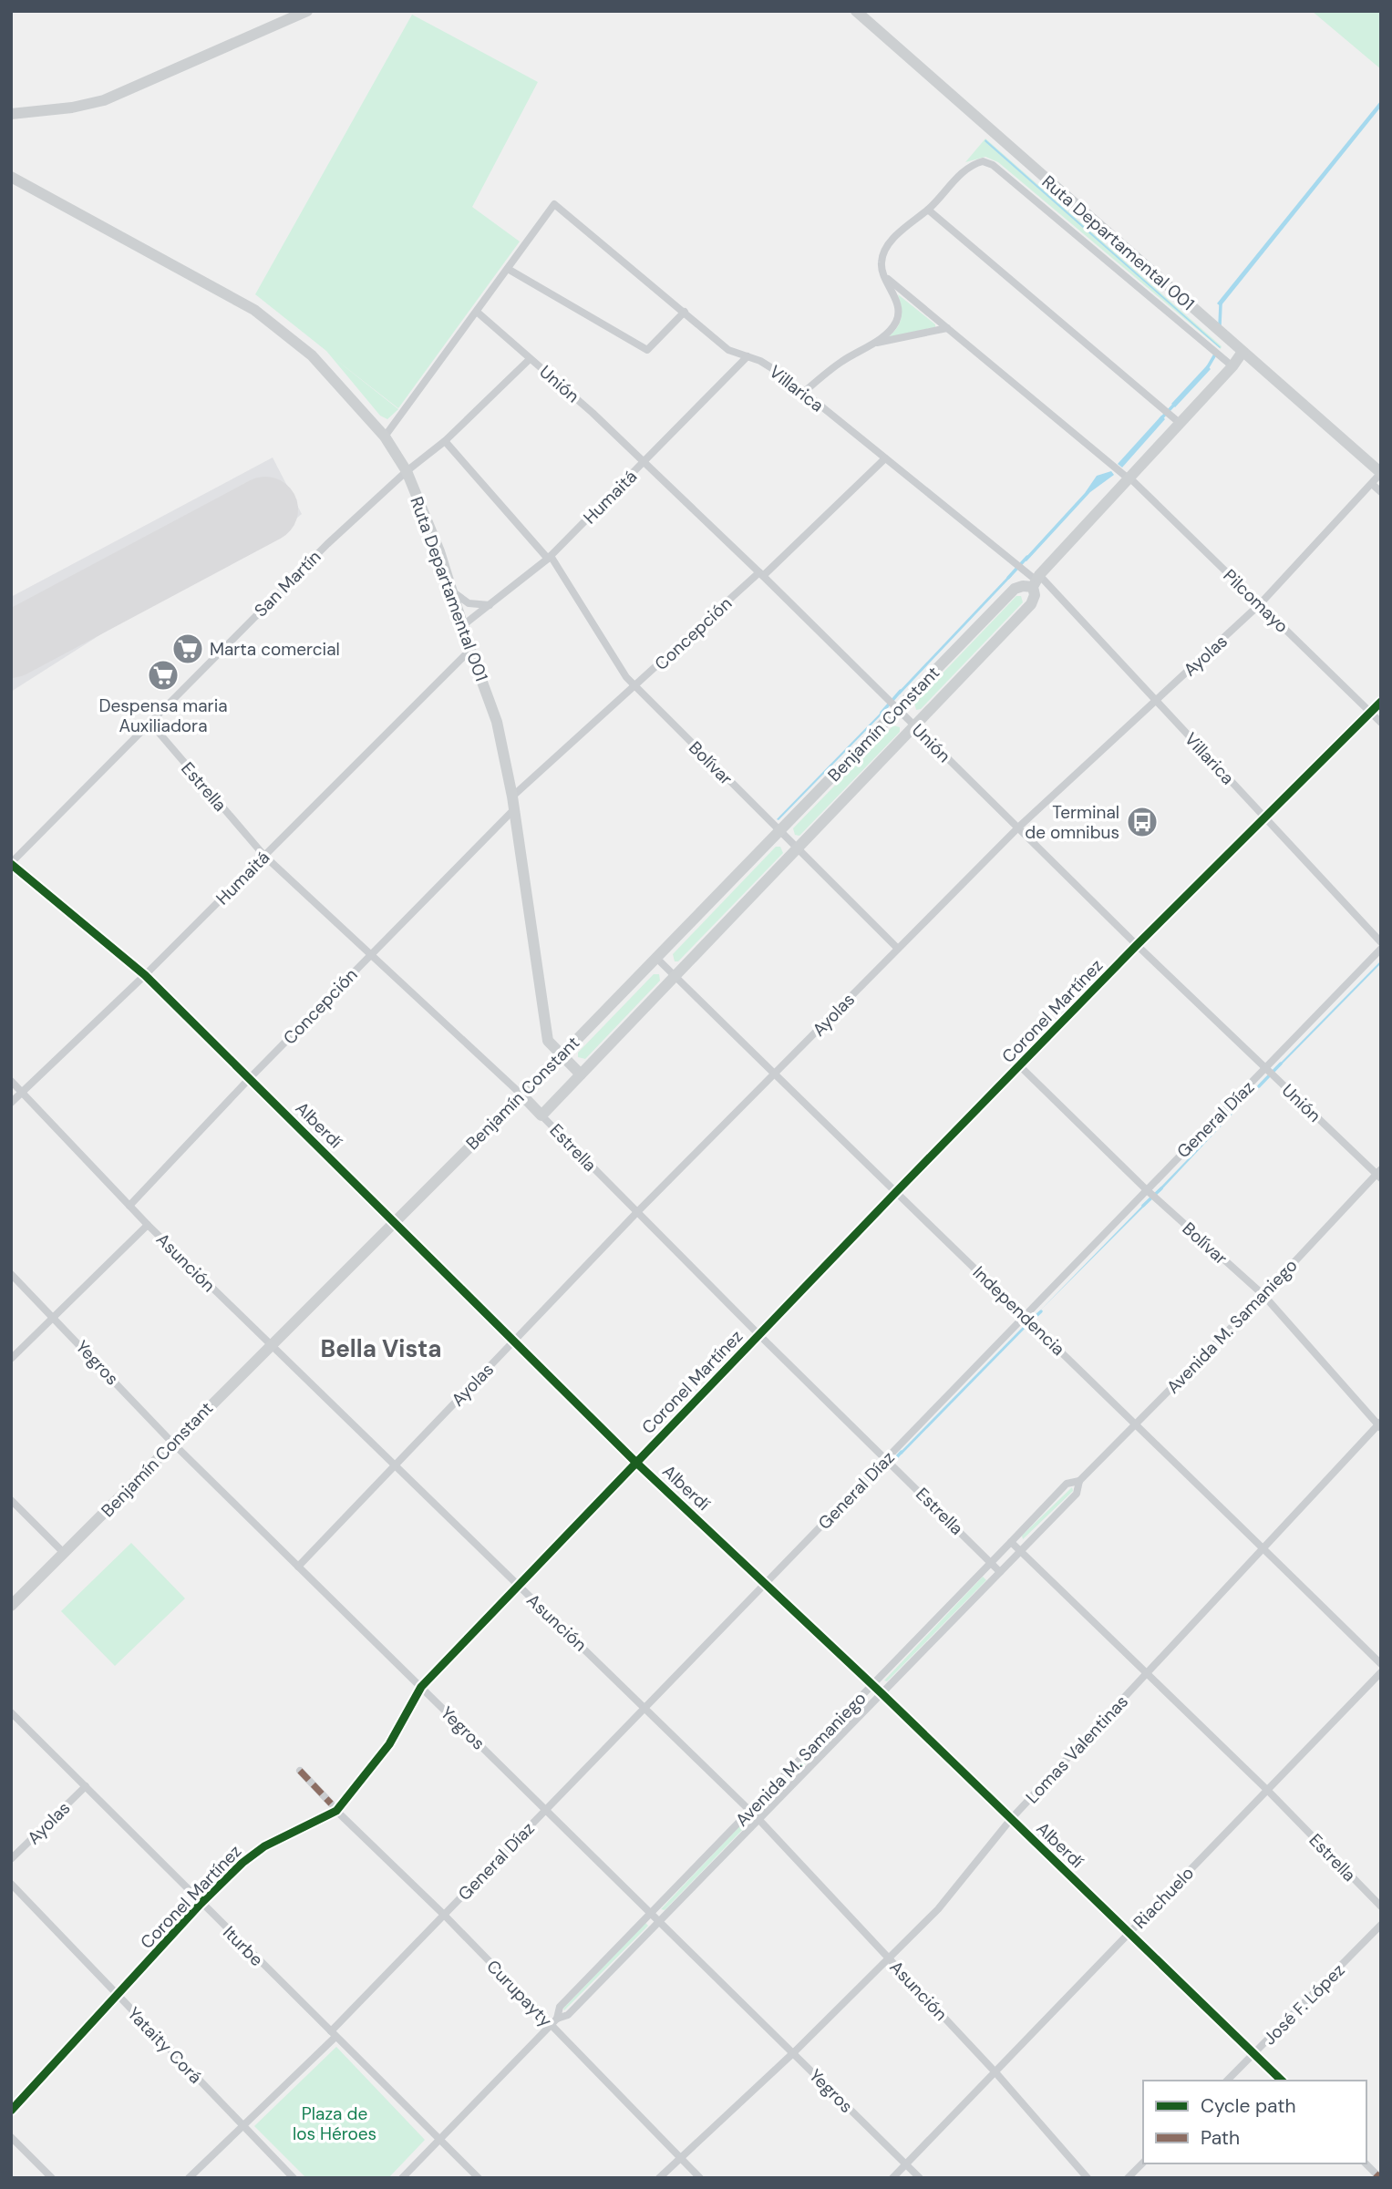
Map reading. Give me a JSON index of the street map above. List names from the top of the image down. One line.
{"streets":{"street":["Ruta Departamental 001","Unión","Villarica","Humaitá","San Martín","Pilcomayo","Concepción","Ayolas","Benjamín Constant","Bolívar","Estrella","Coronel Martínez","General Díaz","Alberdí","Asunción","Independencia","Avenida M. Samaniego","Yegros","Lomas Valentinas","Riachuelo","Iturbe","Curupayty","José F. López","Yataity Corá"]},"crossings":[["Ruta Departamental 001","Humaitá"],["Ruta Departamental 001","San Martín"],["Ruta Departamental 001","Concepción"],["Ruta Departamental 001","Ayolas"],["Ruta Departamental 001","Benjamín Constant"],["Unión","Humaitá"],["Unión","San Martín"],["Unión","Concepción"],["Unión","Ayolas"],["Unión","Benjamín Constant"],["Unión","Coronel Martínez"],["Unión","General Díaz"],["Unión","Avenida M. Samaniego"],["Villarica","Humaitá"],["Villarica","Concepción"],["Villarica","Ayolas"],["Villarica","Benjamín Constant"],["Villarica","Coronel Martínez"],["Humaitá","Bolívar"],["Humaitá","Estrella"],["Humaitá","Alberdí"],["Humaitá","Asunción"],["San Martín","Bolívar"],["San Martín","Estrella"],["San Martín","Alberdí"],["Pilcomayo","Ayolas"],["Pilcomayo","Benjamín Constant"],["Pilcomayo","Coronel Martínez"],["Concepción","Bolívar"],["Concepción","Estrella"],["Concepción","Alberdí"],["Concepción","Asunción"],["Ayolas","Bolívar"],["Ayolas","Estrella"],["Ayolas","Alberdí"],["Ayolas","Asunción"],["Ayolas","Independencia"],["Ayolas","Yegros"],["Ayolas","Iturbe"],["Benjamín Constant","Bolívar"],["Benjamín Constant","Estrella"],["Benjamín Constant","Alberdí"],["Benjamín Constant","Asunción"],["Benjamín Constant","Independencia"],["Benjamín Constant","Yegros"],["Bolívar","Coronel Martínez"],["Bolívar","General Díaz"],["Bolívar","Avenida M. Samaniego"],["Bolívar","Lomas Valentinas"],["Estrella","Coronel Martínez"],["Estrella","General Díaz"],["Estrella","Avenida M. Samaniego"],["Estrella","Lomas Valentinas"],["Estrella","Riachuelo"],["Coronel Martínez","Alberdí"],["Coronel Martínez","Asunción"],["Coronel Martínez","Independencia"],["Coronel Martínez","Yegros"],["Coronel Martínez","Iturbe"],["Coronel Martínez","Curupayty"],["Coronel Martínez","Yataity Corá"],["General Díaz","Alberdí"],["General Díaz","Asunción"],["General Díaz","Independencia"],["General Díaz","Yegros"],["General Díaz","Iturbe"],["General Díaz","Curupayty"],["General Díaz","Yataity Corá"],["Alberdí","Avenida M. Samaniego"],["Alberdí","Lomas Valentinas"],["Alberdí","Riachuelo"],["Alberdí","José F. López"],["Asunción","Avenida M. Samaniego"],["Asunción","Lomas Valentinas"],["Asunción","Riachuelo"],["Independencia","Avenida M. Samaniego"],["Independencia","Lomas Valentinas"],["Avenida M. Samaniego","Yegros"],["Avenida M. Samaniego","Iturbe"],["Avenida M. Samaniego","Curupayty"],["Yegros","Lomas Valentinas"],["Yegros","Riachuelo"],["Lomas Valentinas","Curupayty"]],"districts":["Bella Vista"],"parks":["Plaza de los Héroes"],"places":{"supermarket":["Marta comercial","Despensa maria Auxiliadora"],"bus stop":["Terminal de omnibus"]},"legend":["Cycle path","Path"]}
